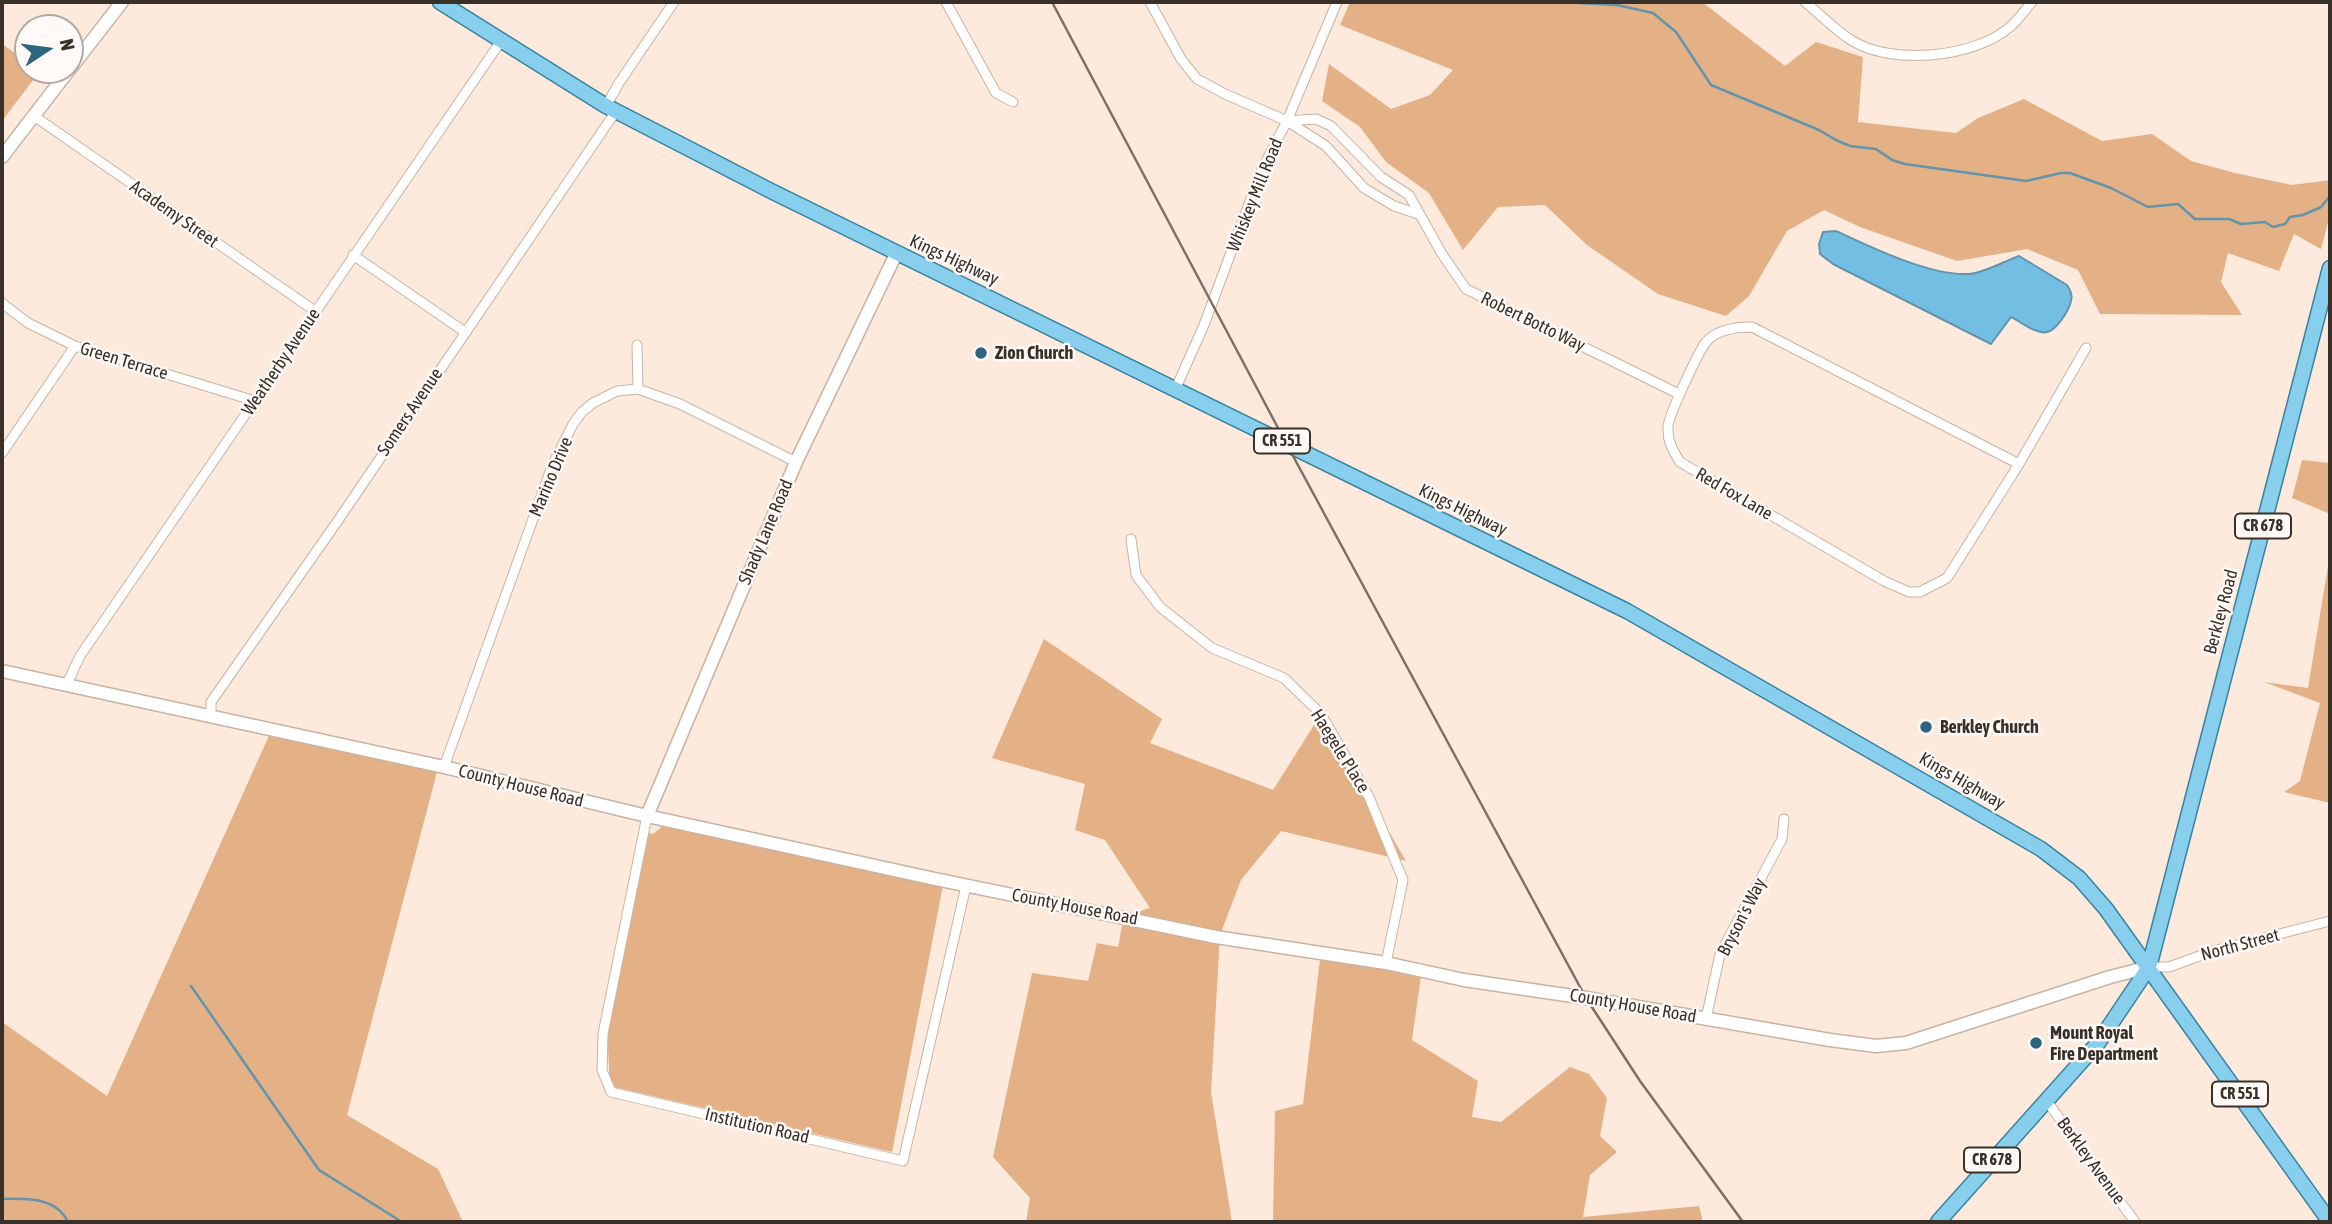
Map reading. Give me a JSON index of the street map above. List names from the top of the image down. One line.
{"streets":{"main road":["Kings Highway","CR 551","CR 678","Berkley Road"],"street":["Whiskey Mill Road","Academy Street","Robert Botto Way","Green Terrace","Weatherby Avenue","Somers Avenue","Marino Drive","Red Fox Lane","Shady Lane Road","Haegele Place","County House Road","Bryson's Way","North Street","Institution Road","Berkley Avenue"]},"crossings":[["Whiskey Mill Road","Kings Highway"],["Whiskey Mill Road","Robert Botto Way"],["Academy Street","Weatherby Avenue"],["Kings Highway","Weatherby Avenue"],["Kings Highway","Somers Avenue"],["Kings Highway","CR 678"],["Kings Highway","Shady Lane Road"],["Kings Highway","Berkley Road"],["Kings Highway","County House Road"],["Kings Highway","North Street"],["Robert Botto Way","Red Fox Lane"],["Green Terrace","Weatherby Avenue"],["Weatherby Avenue","County House Road"],["Somers Avenue","County House Road"],["Marino Drive","County House Road"],["CR 678","Berkley Road"],["CR 678","County House Road"],["CR 678","North Street"],["CR 678","Berkley Avenue"],["Shady Lane Road","County House Road"],["Shady Lane Road","Institution Road"],["Berkley Road","County House Road"],["Berkley Road","North Street"],["Haegele Place","County House Road"],["County House Road","Bryson's Way"],["County House Road","North Street"],["County House Road","Institution Road"]],"places":["Zion Church","Berkley Church","Mount Royal Fire Department"],"north":"right"}
